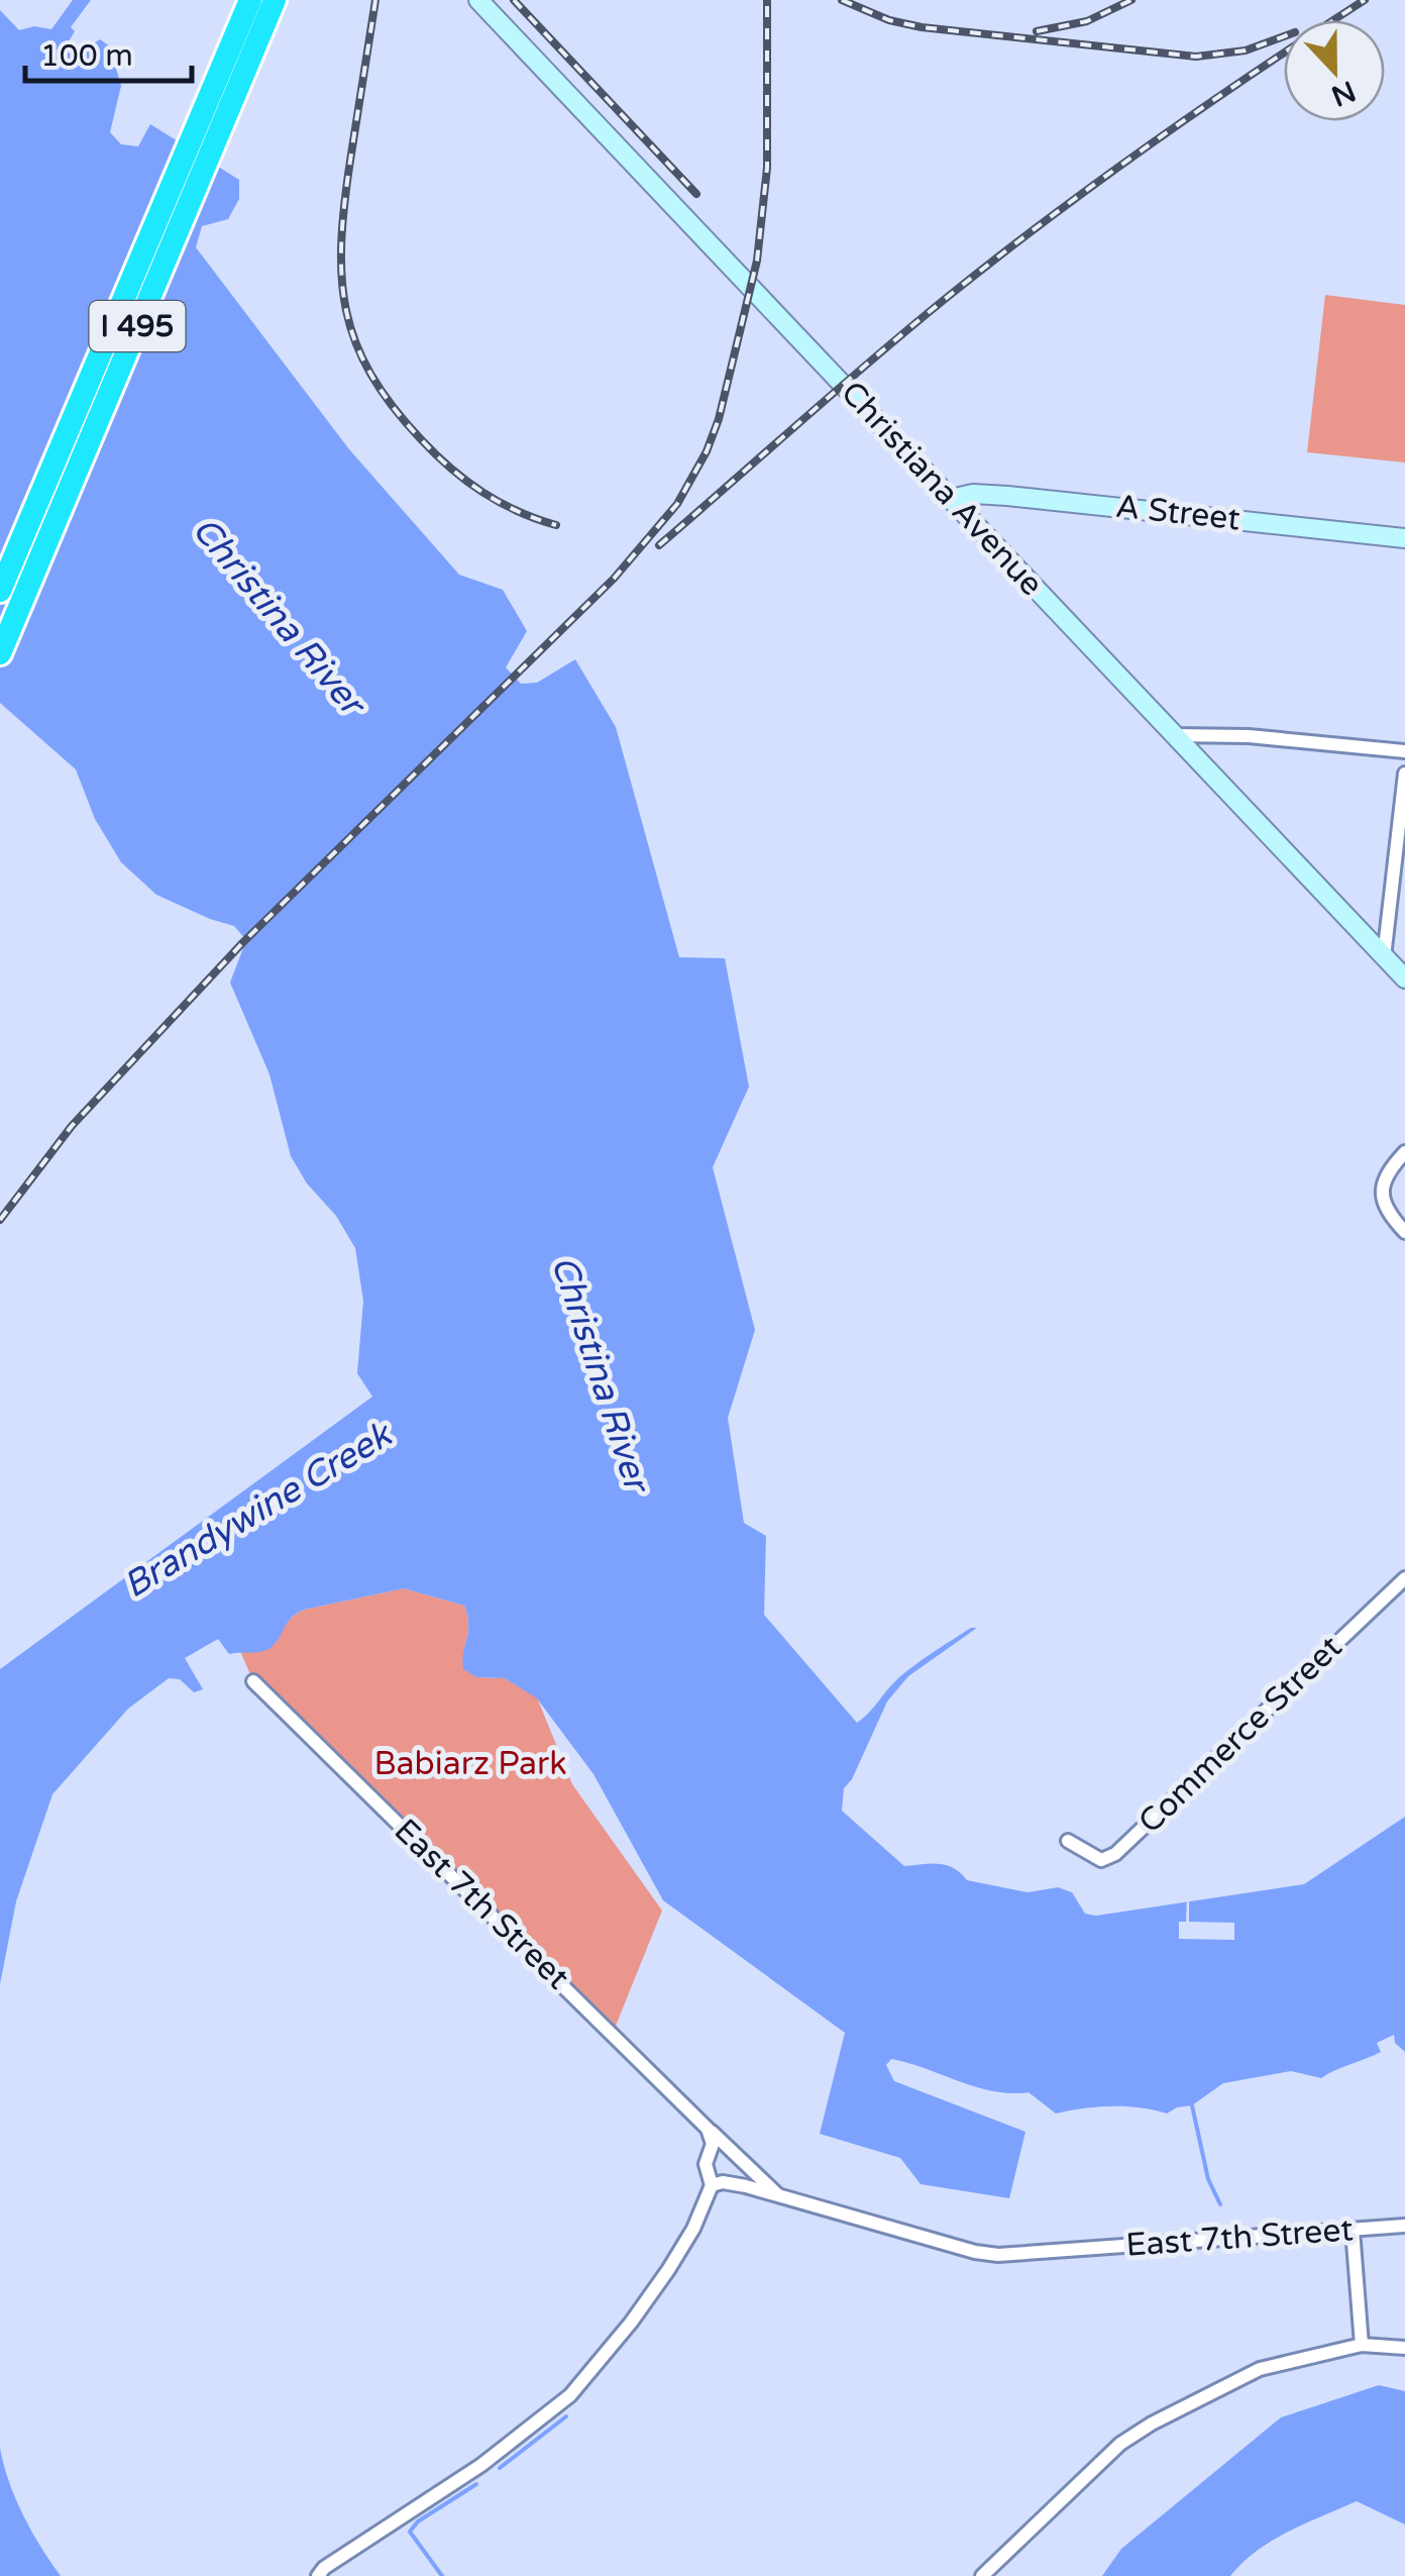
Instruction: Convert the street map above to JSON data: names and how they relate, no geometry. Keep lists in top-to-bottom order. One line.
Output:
{"streets":{"highway":["I 495"],"main road":["Christiana Avenue","A Street"],"street":["Commerce Street","East 7th Street"]},"crossings":[["Christiana Avenue","A Street"]],"water":["Christina River","Brandywine Creek"],"parks":["Babiarz Park"],"scale_bar":"100 m","north":"bottom"}
